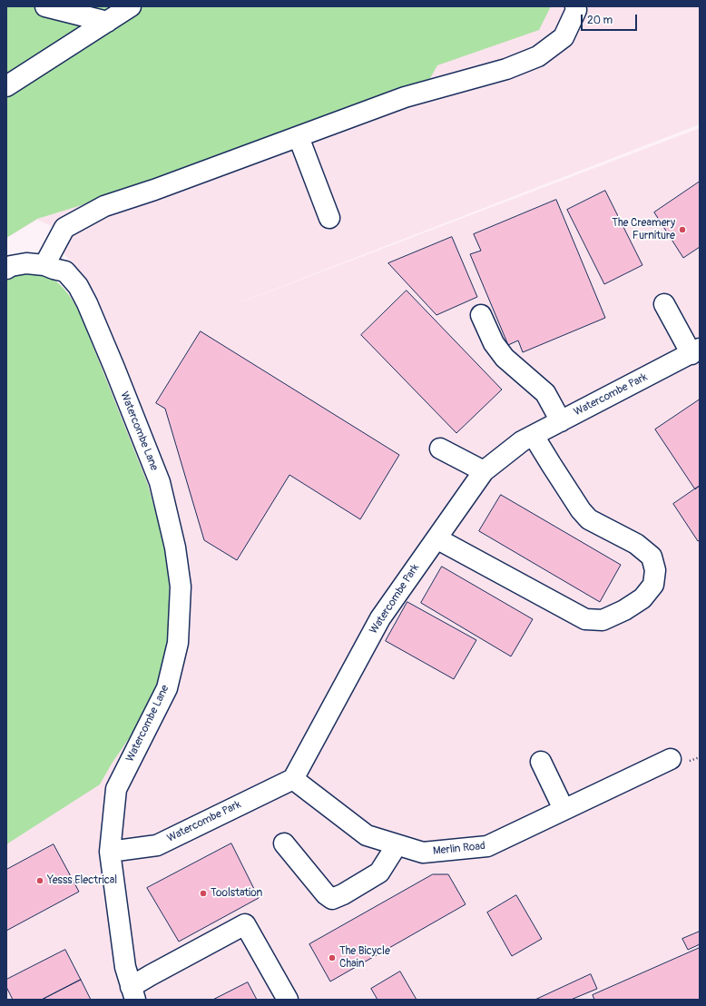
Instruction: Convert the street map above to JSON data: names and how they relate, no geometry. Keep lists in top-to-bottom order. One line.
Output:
{"streets":{"street":["Watercombe Park","Watercombe Lane","Merlin Road"]},"crossings":[["Watercombe Park","Watercombe Lane"],["Watercombe Park","Merlin Road"]],"places":["The Creamery Furniture","Yesss Electrical","Toolstation","The Bicycle Chain"],"scale_bar":"20 m"}
